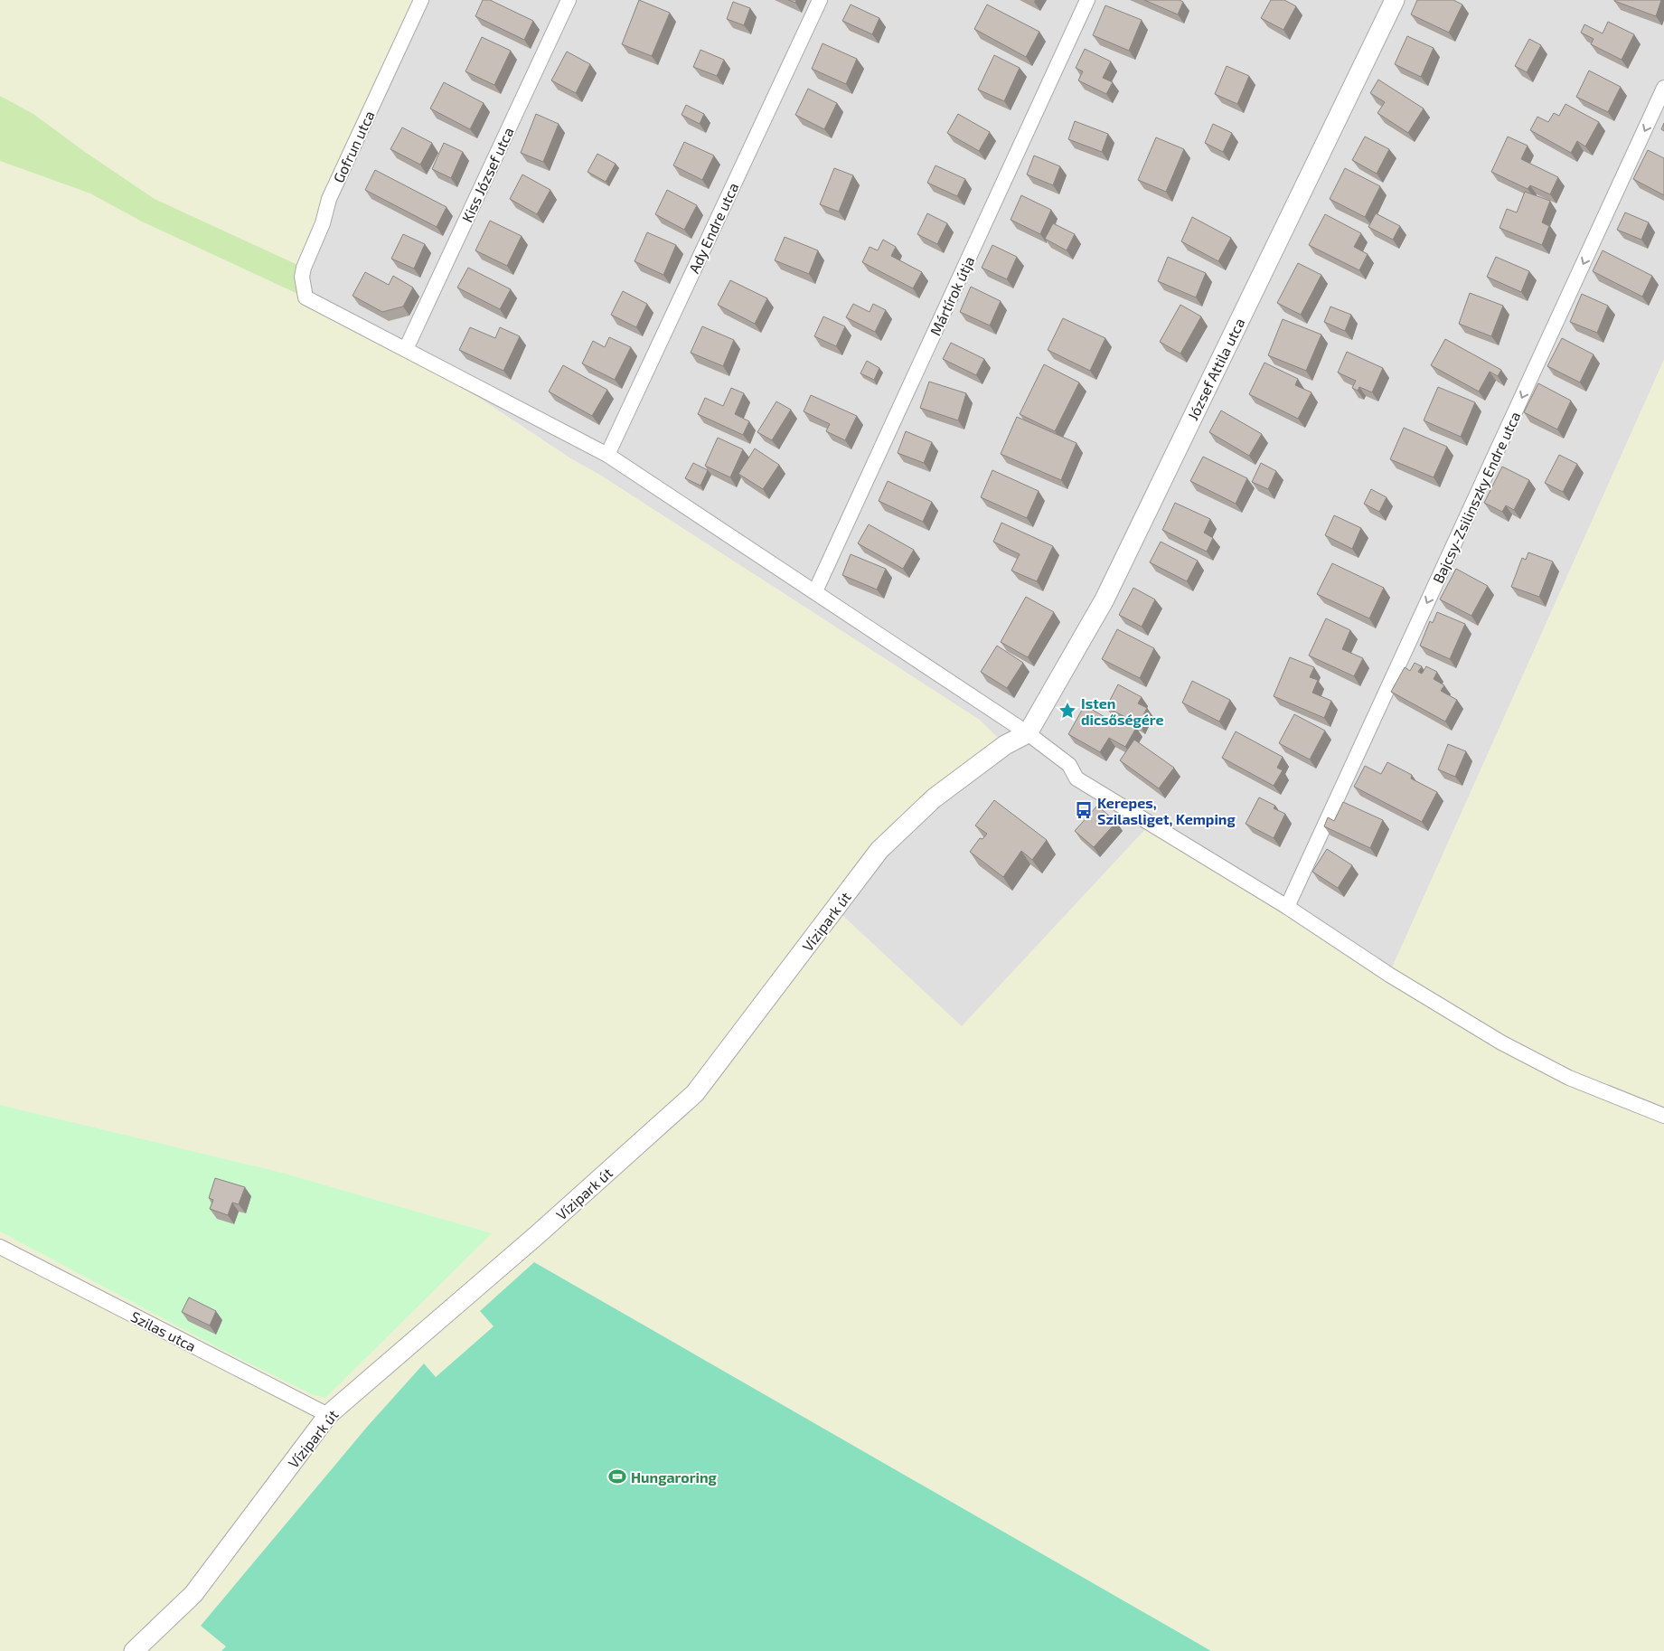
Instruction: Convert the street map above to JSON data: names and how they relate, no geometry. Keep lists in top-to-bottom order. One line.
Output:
{"streets":{"street":["Gofrun utca","Kiss József utca","Ady Endre utca","Mártírok útja","József Attila utca","Bajcsy-Zsilinszky Endre utca","Vízipark út","Szilas utca"]},"crossings":[["Gofrun utca","Kiss József utca"],["József Attila utca","Vízipark út"],["Vízipark út","Szilas utca"]],"one_way":["Bajcsy-Zsilinszky Endre utca"],"places":{"place":["Isten dicsőségére"],"bus stop":["Kerepes, Szilasliget, Kemping"],"sports":["Hungaroring"]}}
